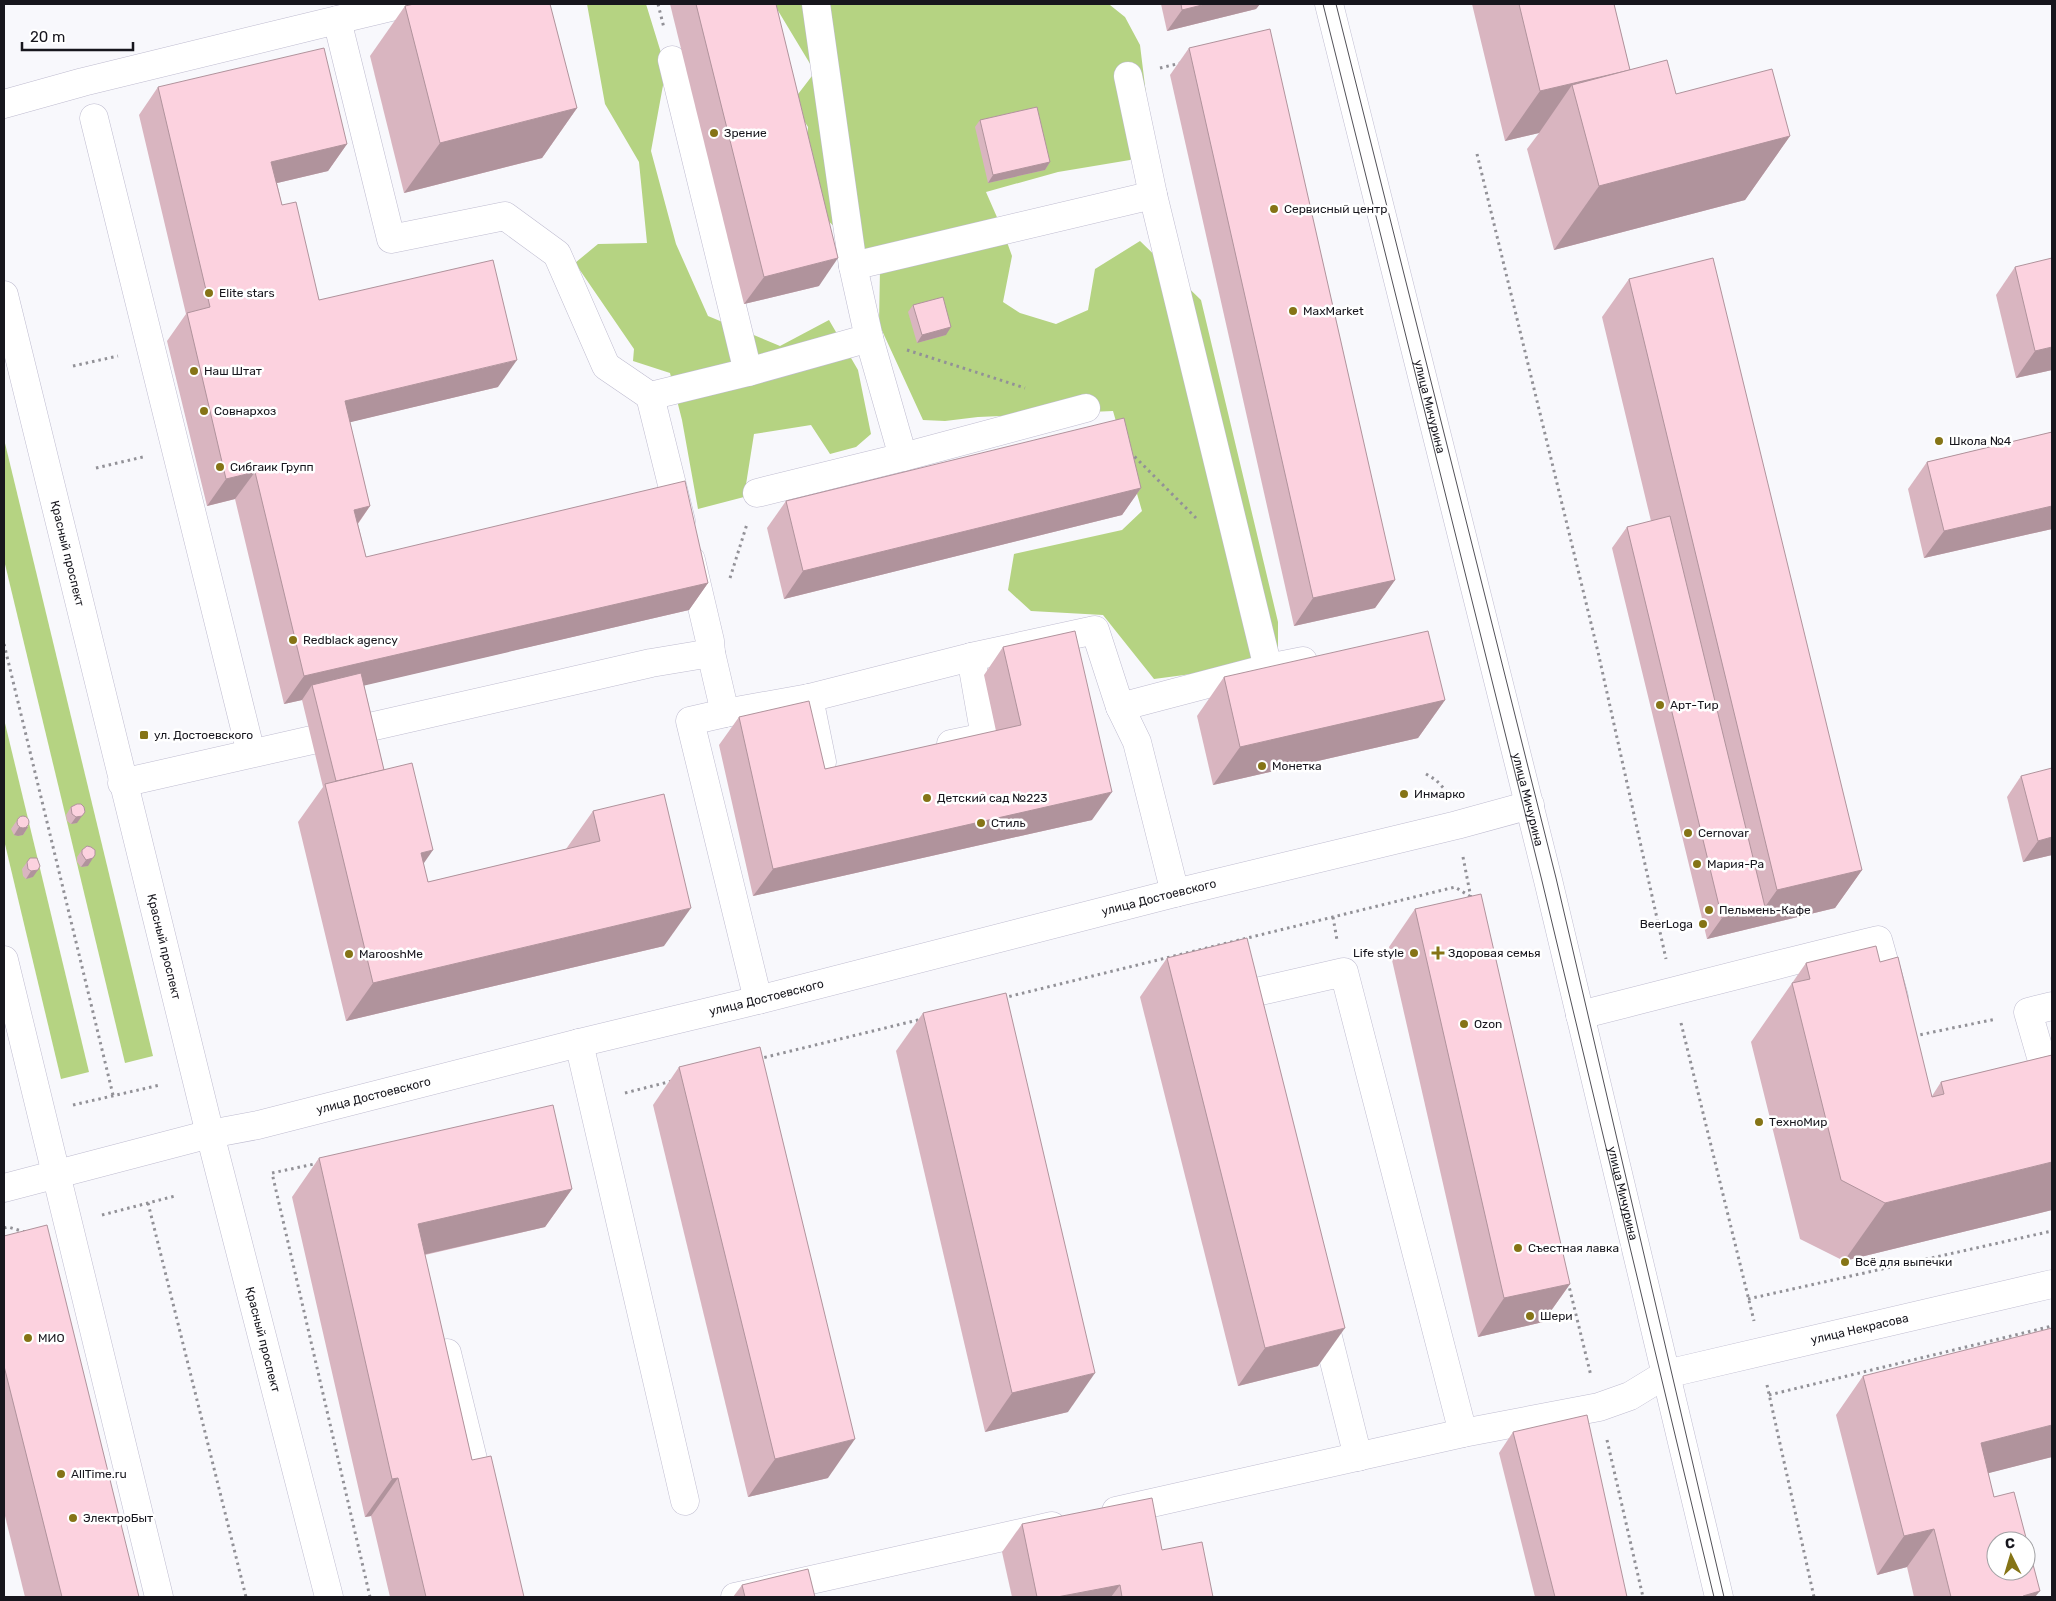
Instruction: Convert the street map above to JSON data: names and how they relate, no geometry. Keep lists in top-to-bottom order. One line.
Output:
{"streets":{"street":["улица Мичурина","Красный проспект","улица Достоевского","улица Некрасова"]},"crossings":[["улица Мичурина","улица Достоевского"],["улица Мичурина","улица Некрасова"],["Красный проспект","улица Достоевского"]],"places":{"other":["Зрение","Сервисный центр","Elite stars","MaxMarket","Наш Штат","Совнархоз","Школа №4","Сибгаик Групп","Redblack agency","Арт-Тир","Монетка","Инмарко","Детский сад №223","Стиль","Cernovar","Мария-Ра","Пельмень-Кафе","BeerLoga","Life style","MarooshMe","Ozon","ТехноМир","Съестная лавка","Всё для выпечки","Шери","МИО","AllTime.ru","ЭлектроБыт"],"transit":["ул. Достоевского"],"health":["Здоровая семья"]},"scale_bar":"20 m","north":"top"}
